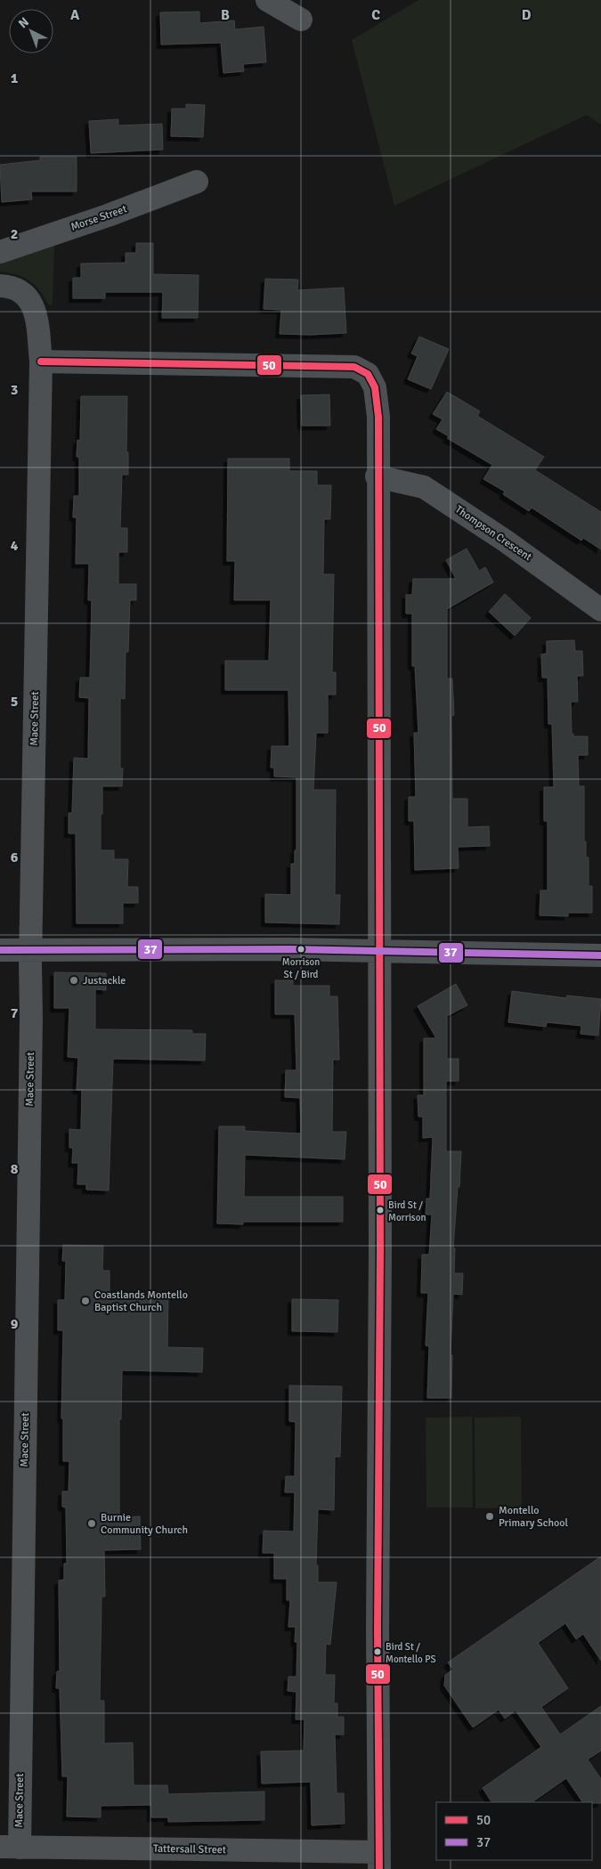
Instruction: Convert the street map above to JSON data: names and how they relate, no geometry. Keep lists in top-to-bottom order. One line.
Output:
{"streets":{"street":["Morse Street","Thompson Crescent","Mace Street","Tattersall Street"]},"crossings":[["Mace Street","Tattersall Street"]],"places":["Morrison St / Bird","Justackle","Bird St / Morrison","Coastlands Montello Baptist Church","Montello Primary School","Burnie Community Church","Bird St / Montello PS"],"lines":["transit line 50","transit line 37"],"legend":["50","37"],"north":"top left","grid":{"columns":["A","B","C","D"],"rows":["1","2","3","4","5","6","7","8","9"]}}
